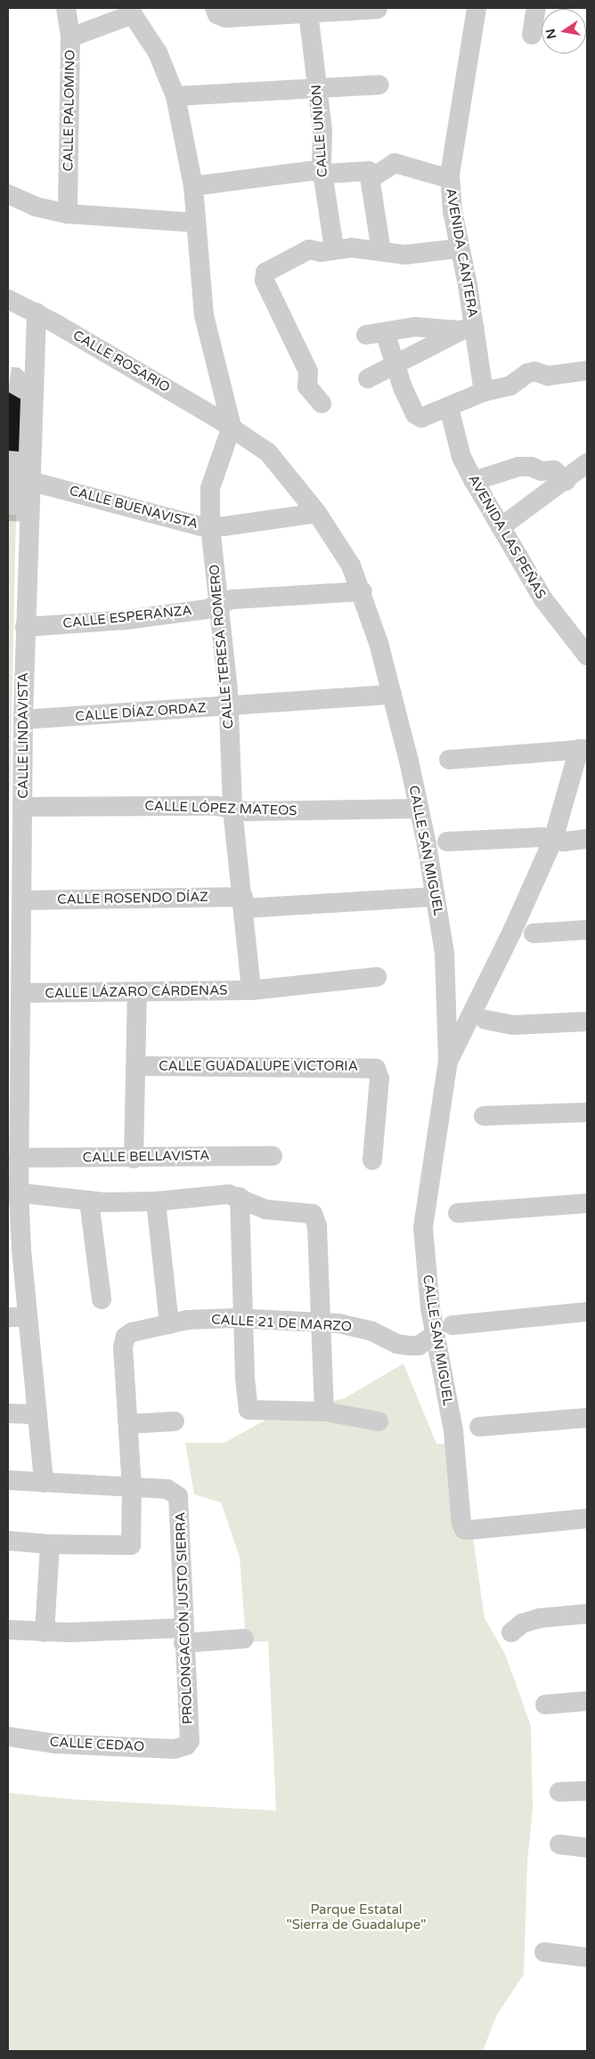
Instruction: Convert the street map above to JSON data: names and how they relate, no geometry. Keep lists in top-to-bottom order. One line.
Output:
{"streets":{"street":["CALLE PALOMINO","CALLE UNIÓN","AVENIDA CANTERA","CALLE ROSARIO","CALLE BUENAVISTA","AVENIDA LAS PEÑAS","CALLE ESPERANZA","CALLE TERESA ROMERO","CALLE DÍAZ ORDAZ","CALLE LINDAVISTA","CALLE LÓPEZ MATEOS","CALLE SAN MIGUEL","CALLE ROSENDO DÍAZ","CALLE LÁZARO CÁRDENAS","CALLE GUADALUPE VICTORIA","CALLE BELLAVISTA","CALLE 21 DE MARZO","PROLONGACIÓN JUSTO SIERRA","CALLE CEDAO"]},"crossings":[["CALLE ROSARIO","CALLE TERESA ROMERO"],["CALLE ROSARIO","CALLE LINDAVISTA"],["CALLE ROSARIO","CALLE SAN MIGUEL"],["CALLE BUENAVISTA","CALLE TERESA ROMERO"],["CALLE BUENAVISTA","CALLE LINDAVISTA"],["CALLE BUENAVISTA","CALLE SAN MIGUEL"],["CALLE ESPERANZA","CALLE TERESA ROMERO"],["CALLE ESPERANZA","CALLE LINDAVISTA"],["CALLE ESPERANZA","CALLE SAN MIGUEL"],["CALLE TERESA ROMERO","CALLE DÍAZ ORDAZ"],["CALLE TERESA ROMERO","CALLE LÓPEZ MATEOS"],["CALLE TERESA ROMERO","CALLE SAN MIGUEL"],["CALLE TERESA ROMERO","CALLE ROSENDO DÍAZ"],["CALLE DÍAZ ORDAZ","CALLE LINDAVISTA"],["CALLE DÍAZ ORDAZ","CALLE SAN MIGUEL"],["CALLE LINDAVISTA","CALLE LÓPEZ MATEOS"],["CALLE LINDAVISTA","CALLE ROSENDO DÍAZ"],["CALLE LINDAVISTA","CALLE LÁZARO CÁRDENAS"],["CALLE LINDAVISTA","CALLE BELLAVISTA"],["CALLE LÓPEZ MATEOS","CALLE SAN MIGUEL"],["CALLE SAN MIGUEL","CALLE ROSENDO DÍAZ"],["CALLE SAN MIGUEL","CALLE 21 DE MARZO"],["PROLONGACIÓN JUSTO SIERRA","CALLE CEDAO"]],"parks":["Parque Estatal \"Sierra de Guadalupe\""],"north":"left"}
